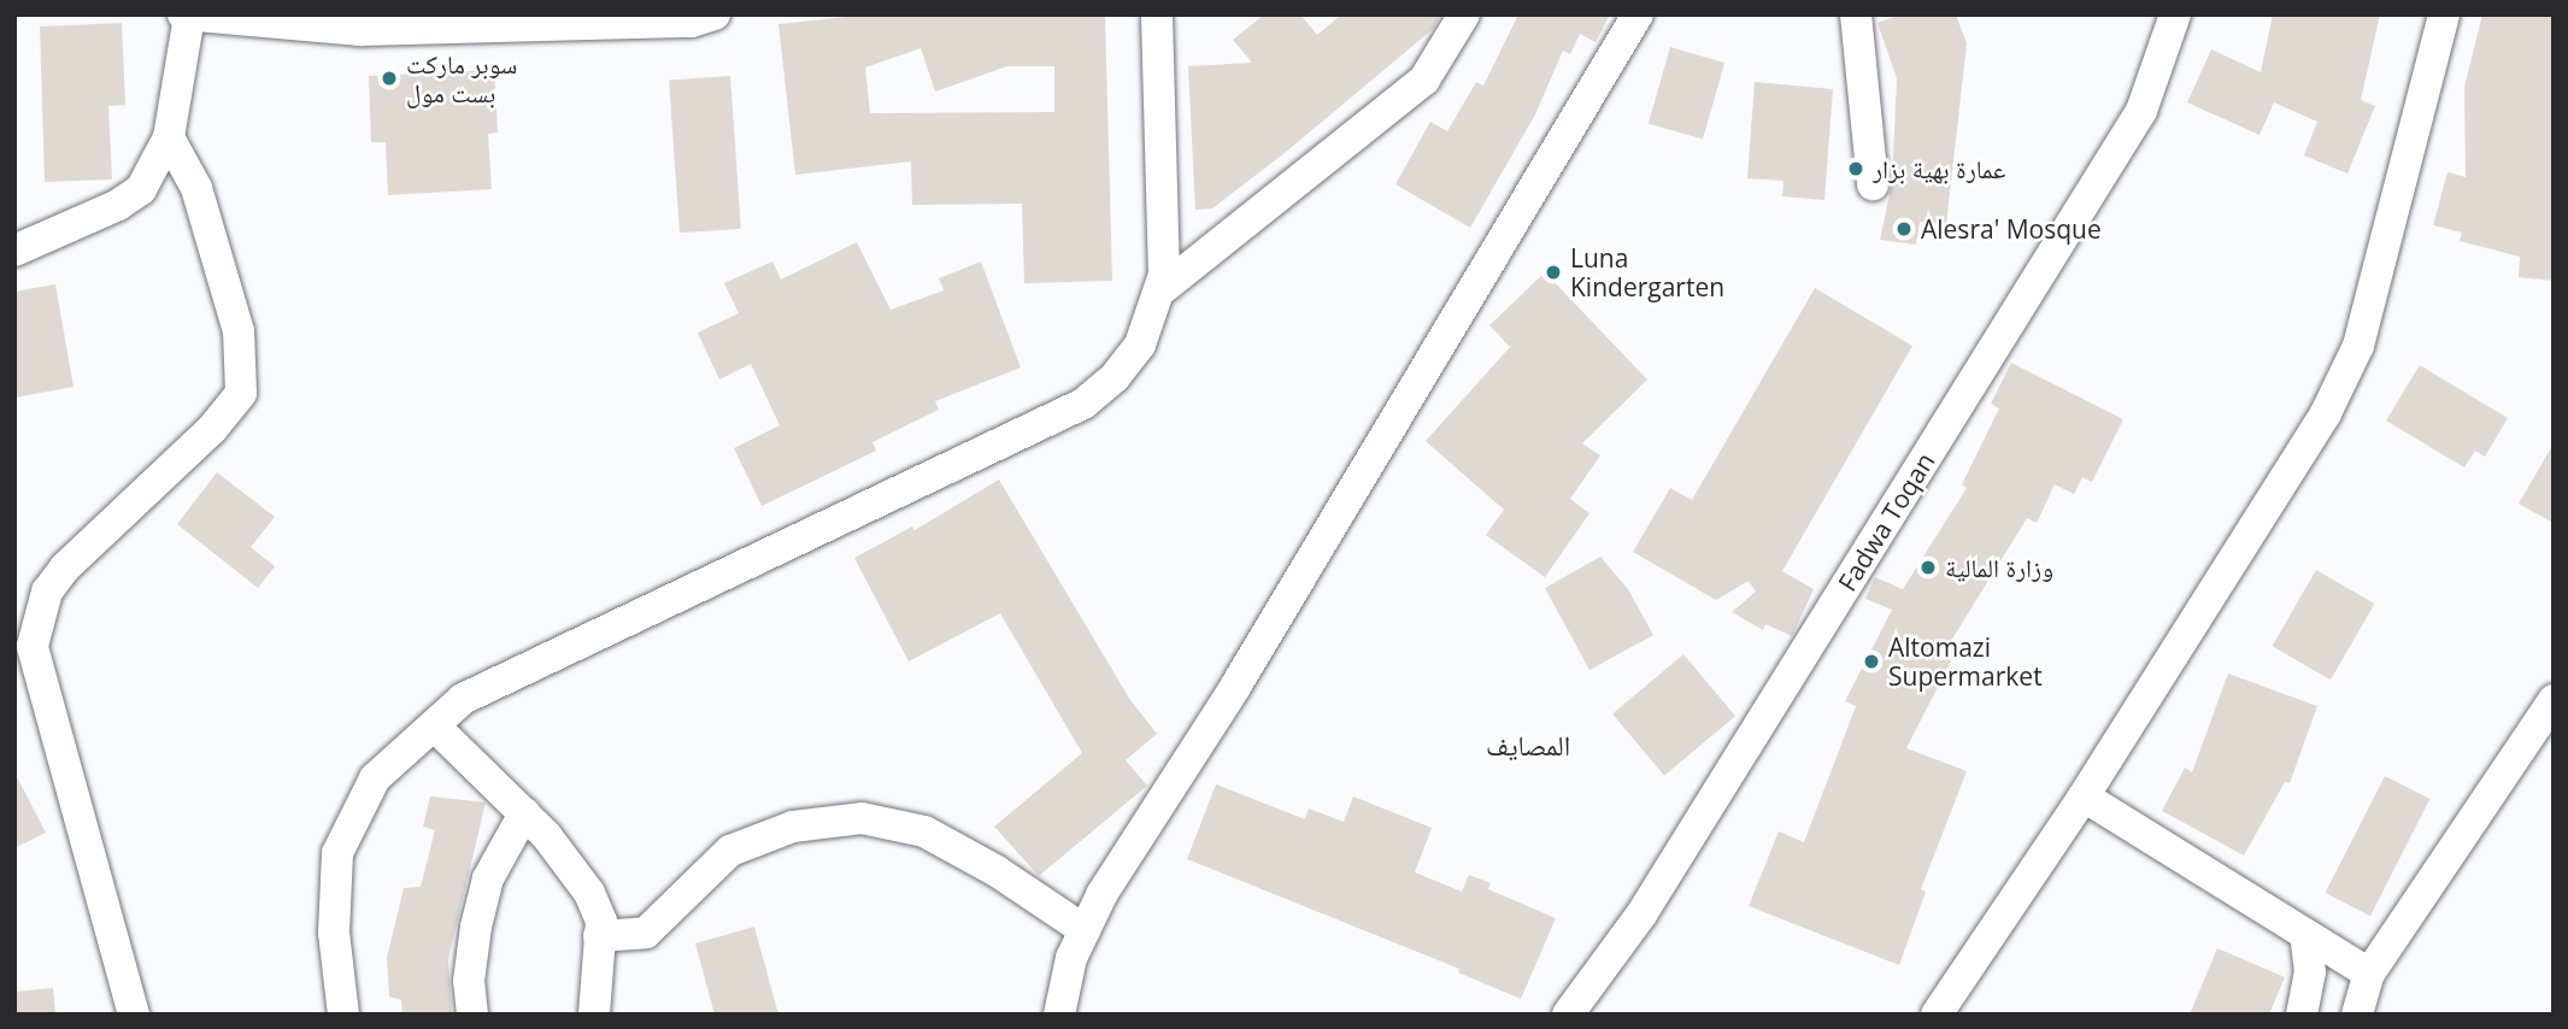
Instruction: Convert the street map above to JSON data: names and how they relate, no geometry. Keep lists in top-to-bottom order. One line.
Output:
{"streets":{"street":["Fadwa Toqan"]},"districts":["المصايف"],"places":["سوبر ماركت بست مول","عمارة بهية بزار","Alesra' Mosque","Luna Kindergarten","وزارة المالية","Altomazi Supermarket"]}
